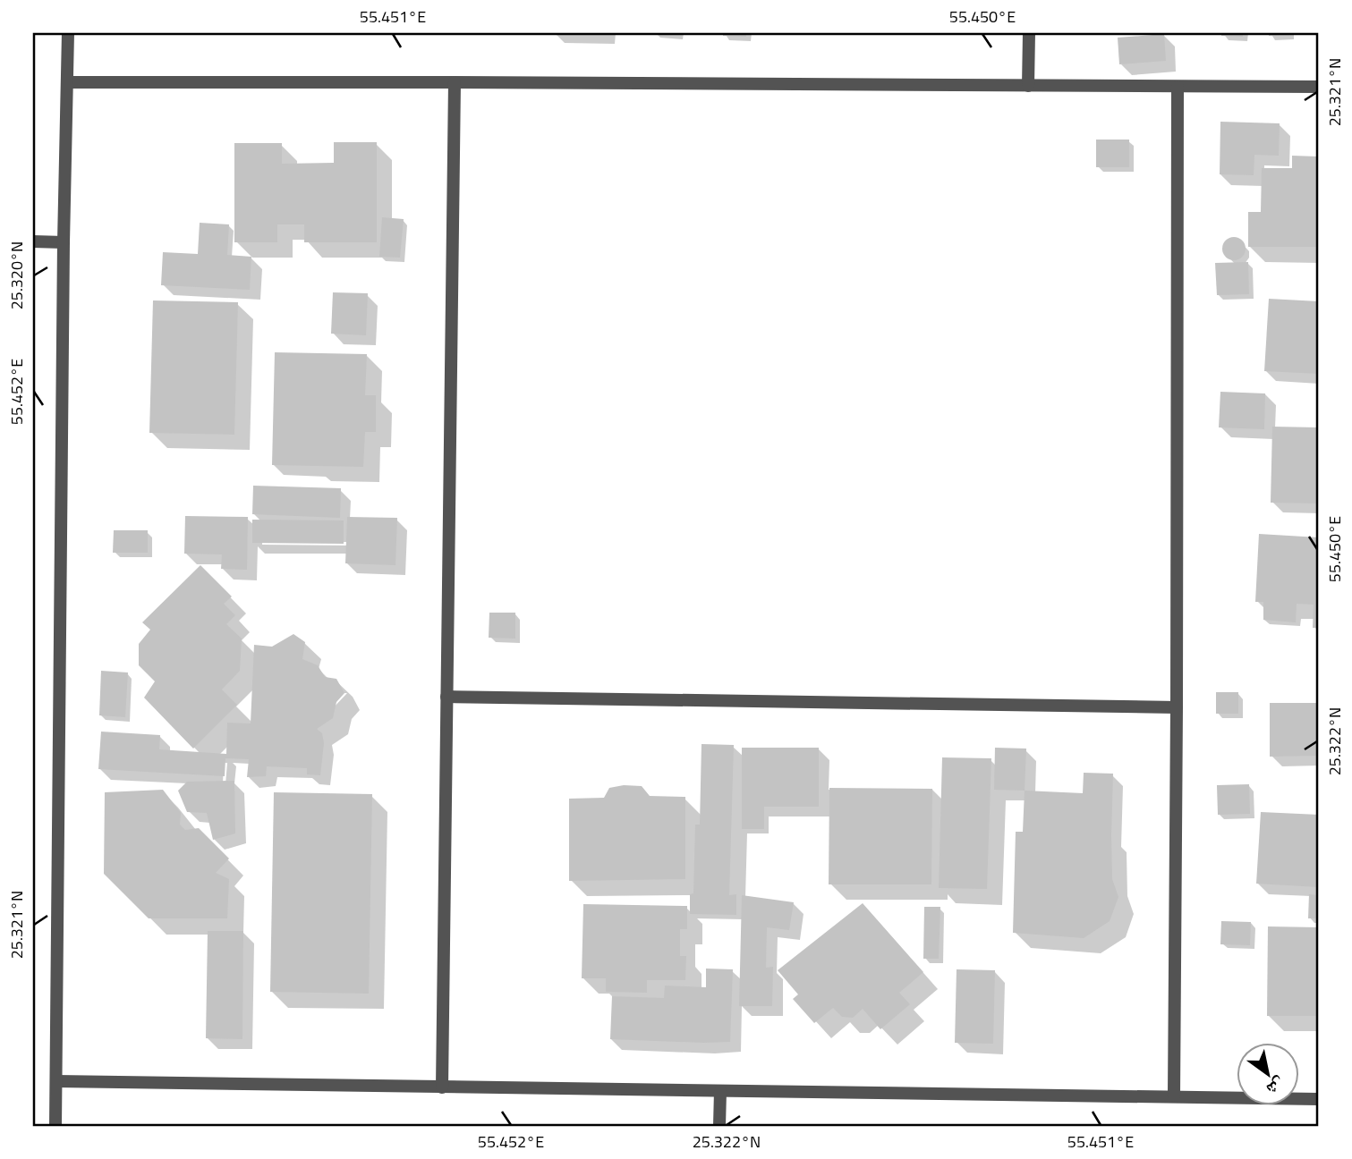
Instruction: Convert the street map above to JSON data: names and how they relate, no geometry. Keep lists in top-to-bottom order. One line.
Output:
{"north":"bottom right","coordinates":["55.451°E","55.450°E","25.321°N","25.320°N","55.452°E","25.322°N"]}
